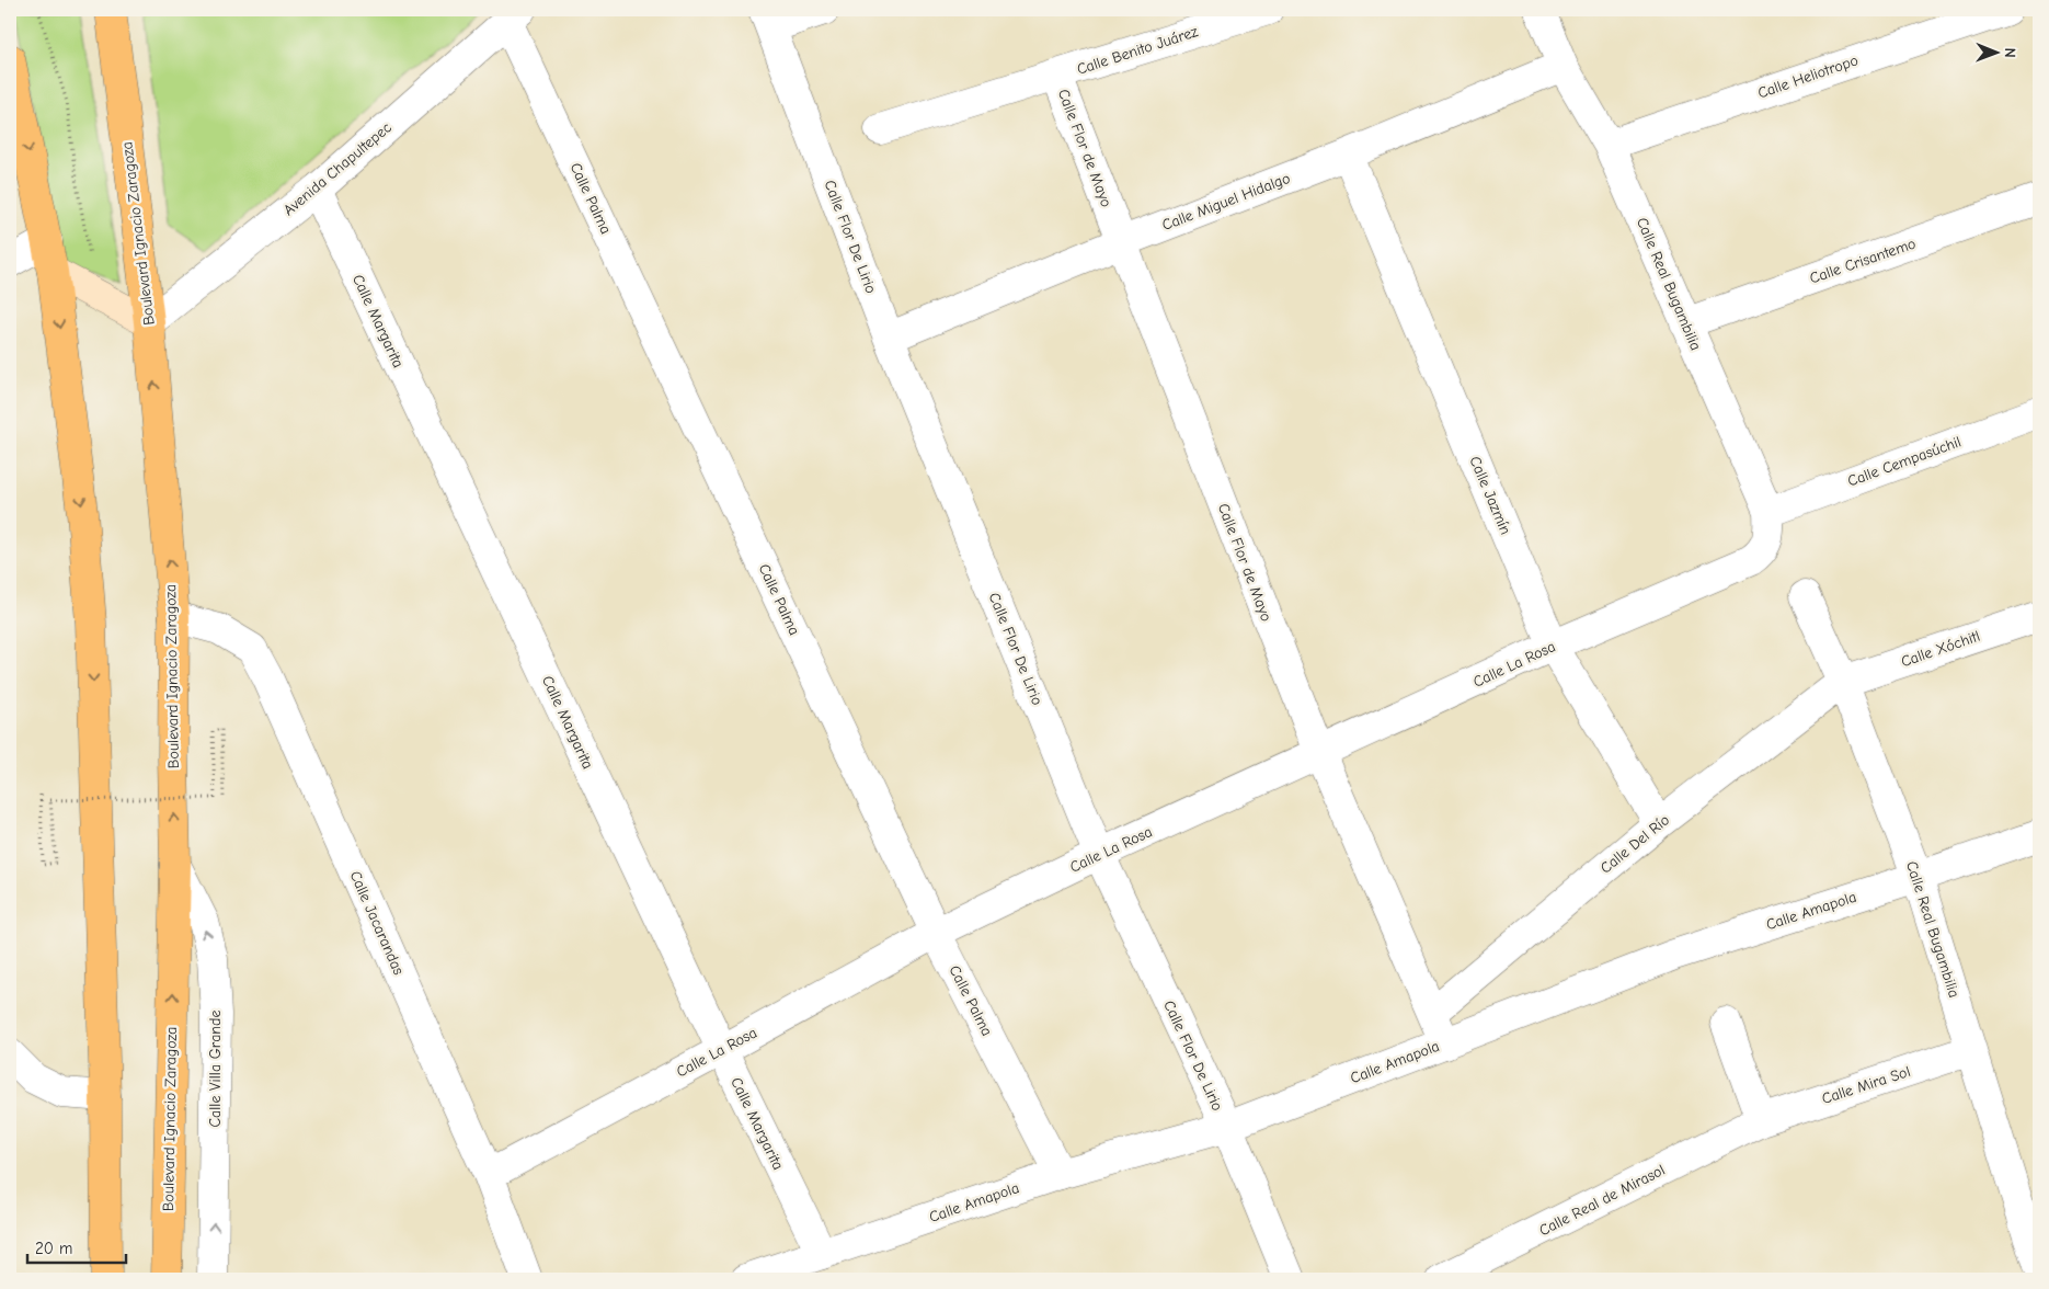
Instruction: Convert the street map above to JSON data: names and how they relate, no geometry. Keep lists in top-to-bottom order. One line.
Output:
{"streets":{"main road":["Boulevard Ignacio Zaragoza"],"street":["Calle Benito Juárez","Calle Heliotropo","Calle Flor de Mayo","Avenida Chapultepec","Calle Palma","Calle Miguel Hidalgo","Calle Flor De Lirio","Calle Crisantemo","Calle Real Bugambilia","Calle Margarita","Calle Cempasúchil","Calle Jazmín","Calle Xóchitl","Calle La Rosa","Calle Del Río","Calle Amapola","Calle Jacarandas","Calle Villa Grande","Calle Mira Sol","Calle Real de Mirasol"]},"crossings":[["Calle Benito Juárez","Calle Flor de Mayo"],["Calle Heliotropo","Calle Real Bugambilia"],["Calle Flor de Mayo","Calle Miguel Hidalgo"],["Calle Flor de Mayo","Calle La Rosa"],["Calle Flor de Mayo","Calle Del Río"],["Calle Flor de Mayo","Calle Amapola"],["Avenida Chapultepec","Calle Palma"],["Avenida Chapultepec","Boulevard Ignacio Zaragoza"],["Avenida Chapultepec","Calle Margarita"],["Calle Palma","Calle La Rosa"],["Calle Palma","Calle Amapola"],["Calle Miguel Hidalgo","Calle Flor De Lirio"],["Calle Miguel Hidalgo","Calle Real Bugambilia"],["Calle Miguel Hidalgo","Calle Jazmín"],["Boulevard Ignacio Zaragoza","Calle Jacarandas"],["Boulevard Ignacio Zaragoza","Calle Villa Grande"],["Calle Flor De Lirio","Calle La Rosa"],["Calle Flor De Lirio","Calle Amapola"],["Calle Crisantemo","Calle Real Bugambilia"],["Calle Real Bugambilia","Calle Cempasúchil"],["Calle Real Bugambilia","Calle Xóchitl"],["Calle Real Bugambilia","Calle La Rosa"],["Calle Real Bugambilia","Calle Del Río"],["Calle Real Bugambilia","Calle Amapola"],["Calle Real Bugambilia","Calle Mira Sol"],["Calle Margarita","Calle La Rosa"],["Calle Margarita","Calle Amapola"],["Calle Jazmín","Calle La Rosa"],["Calle Jazmín","Calle Del Río"],["Calle Xóchitl","Calle Del Río"],["Calle La Rosa","Calle Jacarandas"],["Calle Mira Sol","Calle Real de Mirasol"]],"one_way":["Calle Villa Grande"],"scale_bar":"20 m","north":"right"}
